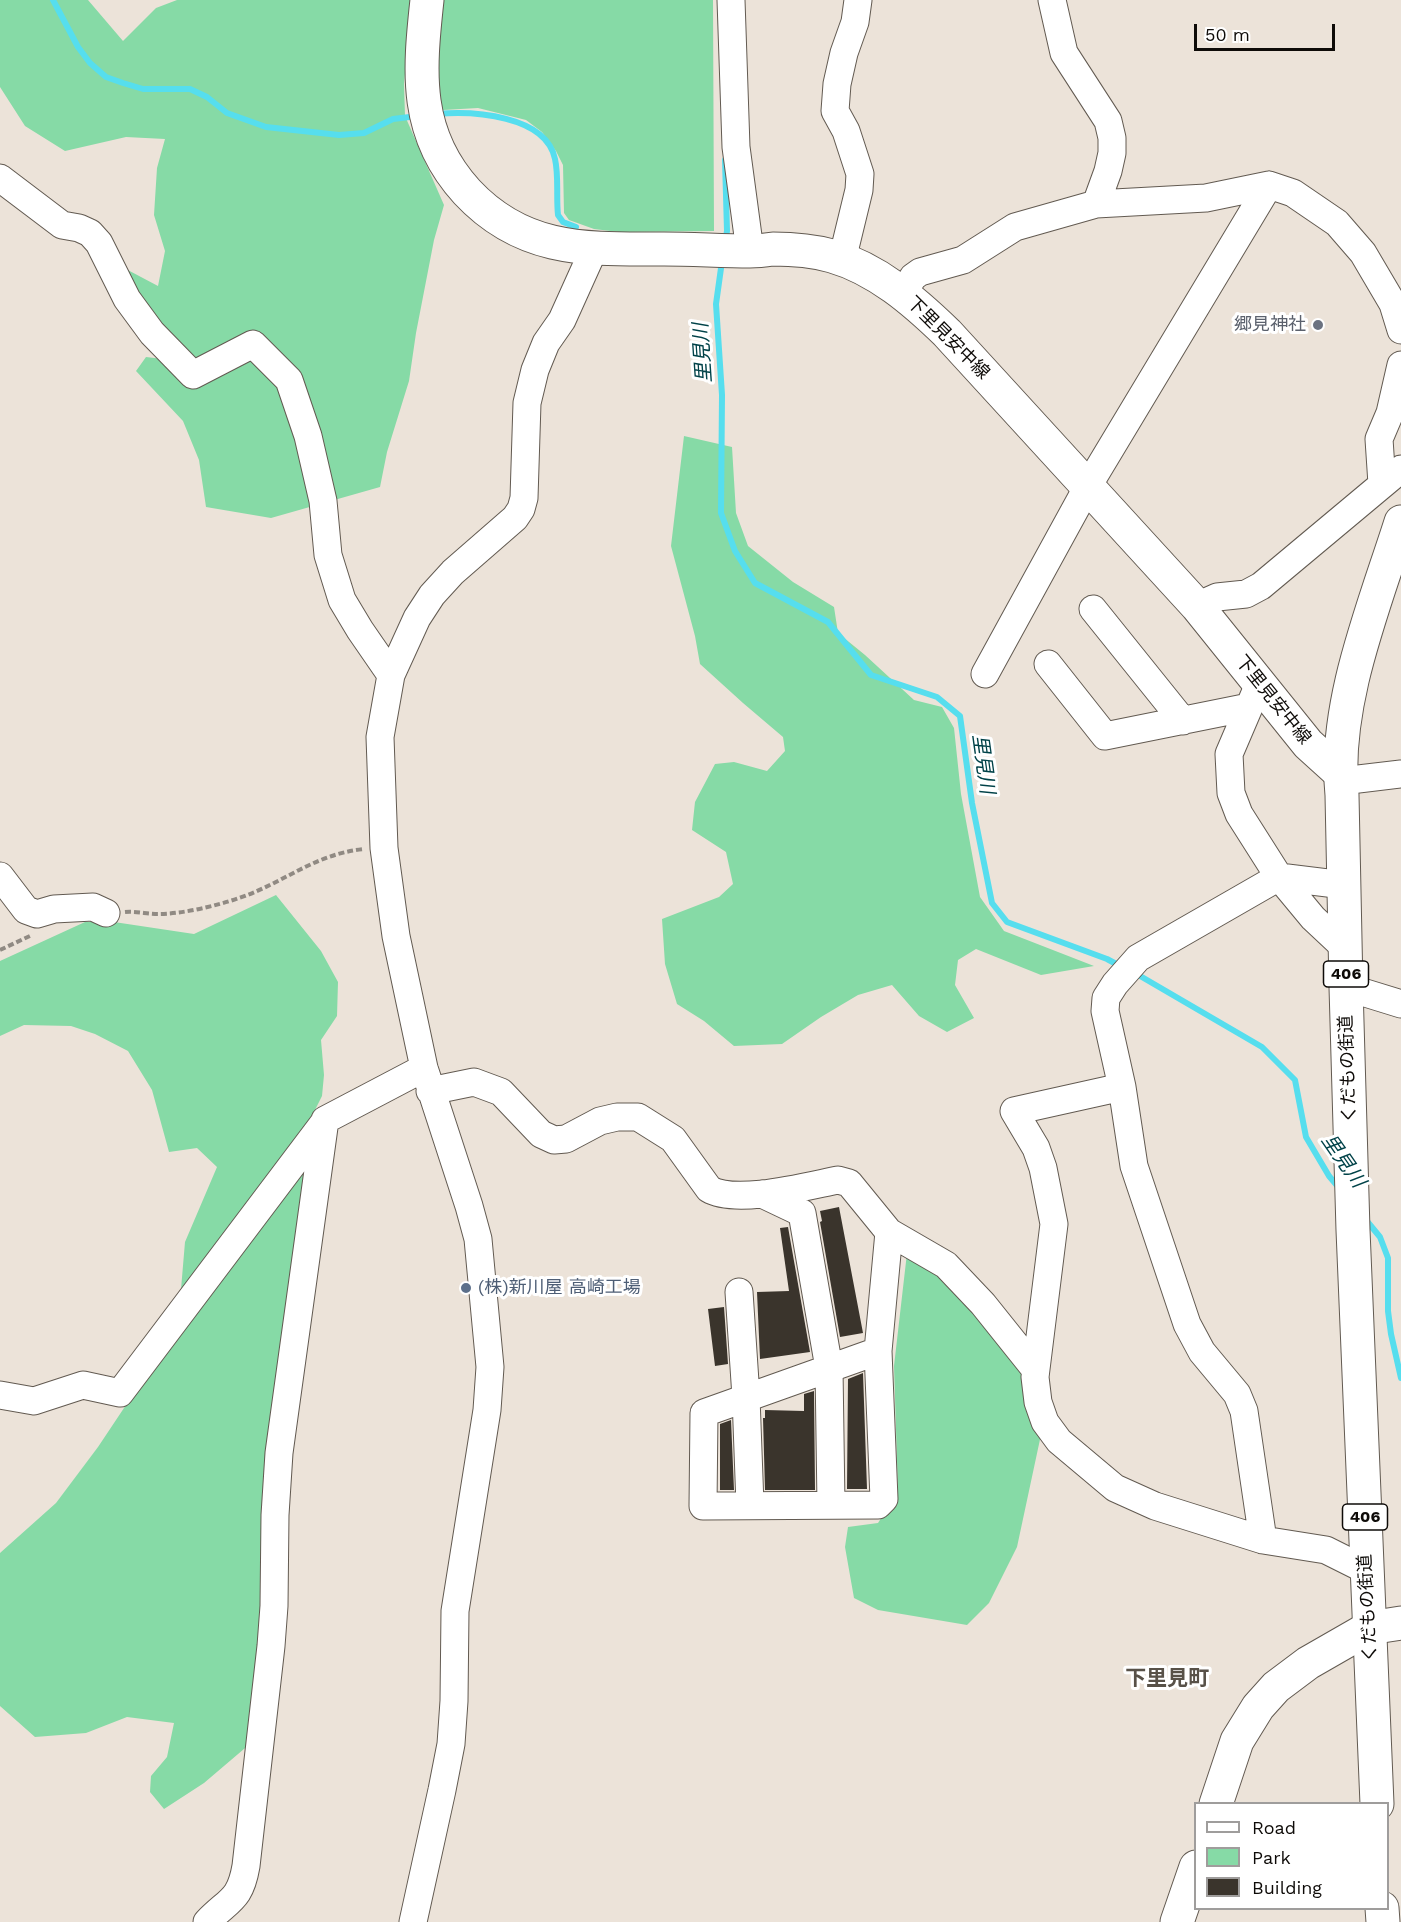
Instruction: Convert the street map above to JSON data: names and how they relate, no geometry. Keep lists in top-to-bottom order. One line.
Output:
{"streets":{"main road":["下里見安中線","406","くだもの街道"]},"crossings":[["下里見安中線","くだもの街道"]],"districts":["下里見町"],"water":["里見川"],"places":["郷見神社","(株)新川屋 高崎工場"],"legend":["Road","Park","Building"],"scale_bar":"50 m"}
